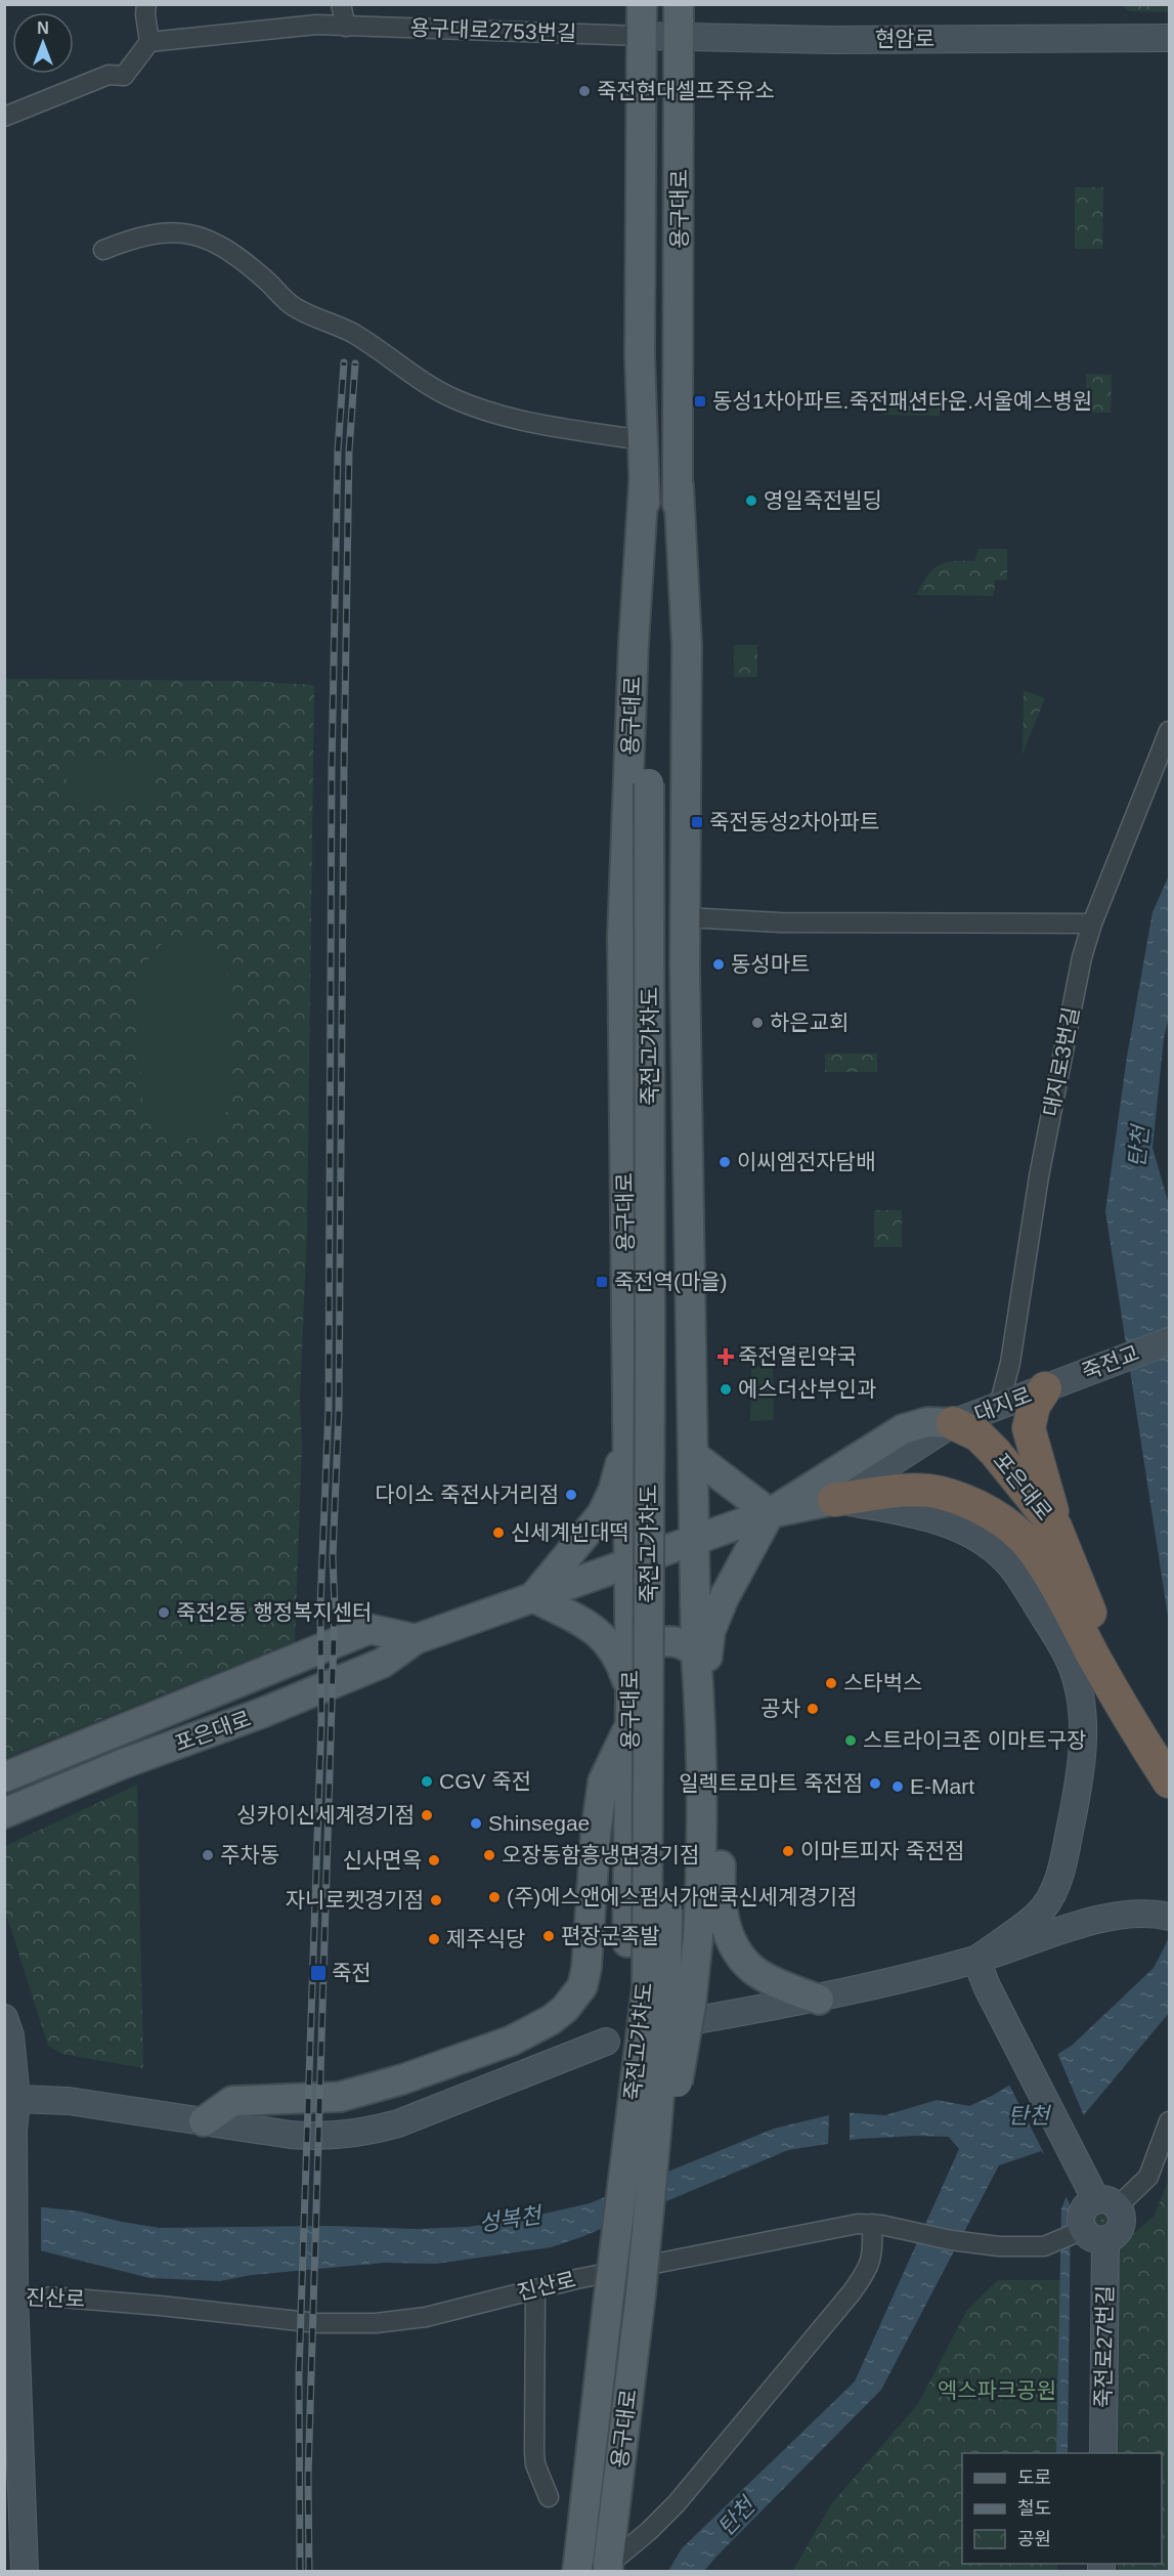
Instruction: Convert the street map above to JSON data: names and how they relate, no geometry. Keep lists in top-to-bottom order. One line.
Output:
{"streets":{"highway":["포은대로"],"main road":["용구대로","죽전고가차도"],"street":["용구대로2753번길","현암로","대지로3번길","죽전교","대지로","진산로","죽전로27번길"]},"crossings":[["용구대로2753번길","현암로"],["용구대로2753번길","용구대로"],["현암로","용구대로"],["용구대로","죽전고가차도"],["용구대로","포은대로"],["대지로3번길","대지로"],["죽전교","대지로"],["대지로","포은대로"],["진산로","죽전로27번길"]],"water":["탄천","성복천"],"parks":["엑스파크공원"],"places":{"other":["죽전현대셀프주유소","영일죽전빌딩","동성마트","하은교회","이씨엠전자담배","에스더산부인과","다이소 죽전사거리점","신세계빈대떡","죽전2동 행정복지센터","스타벅스","공차","스트라이크존 이마트구장","CGV 죽전","일렉트로마트 죽전점","E-Mart","싱카이신세계경기점","Shinsegae","이마트피자 죽전점","주차동","오장동함흥냉면경기점","신사면옥","(주)에스앤에스펌서가앤쿡신세계경기점","자니로켓경기점","편장군족발","제주식당"],"transit":["동성1차아파트.죽전패션타운.서울예스병원","죽전동성2차아파트","죽전역(마을)","죽전"],"health":["죽전열린약국"]},"legend":["도로","철도","공원"],"north":"top"}
